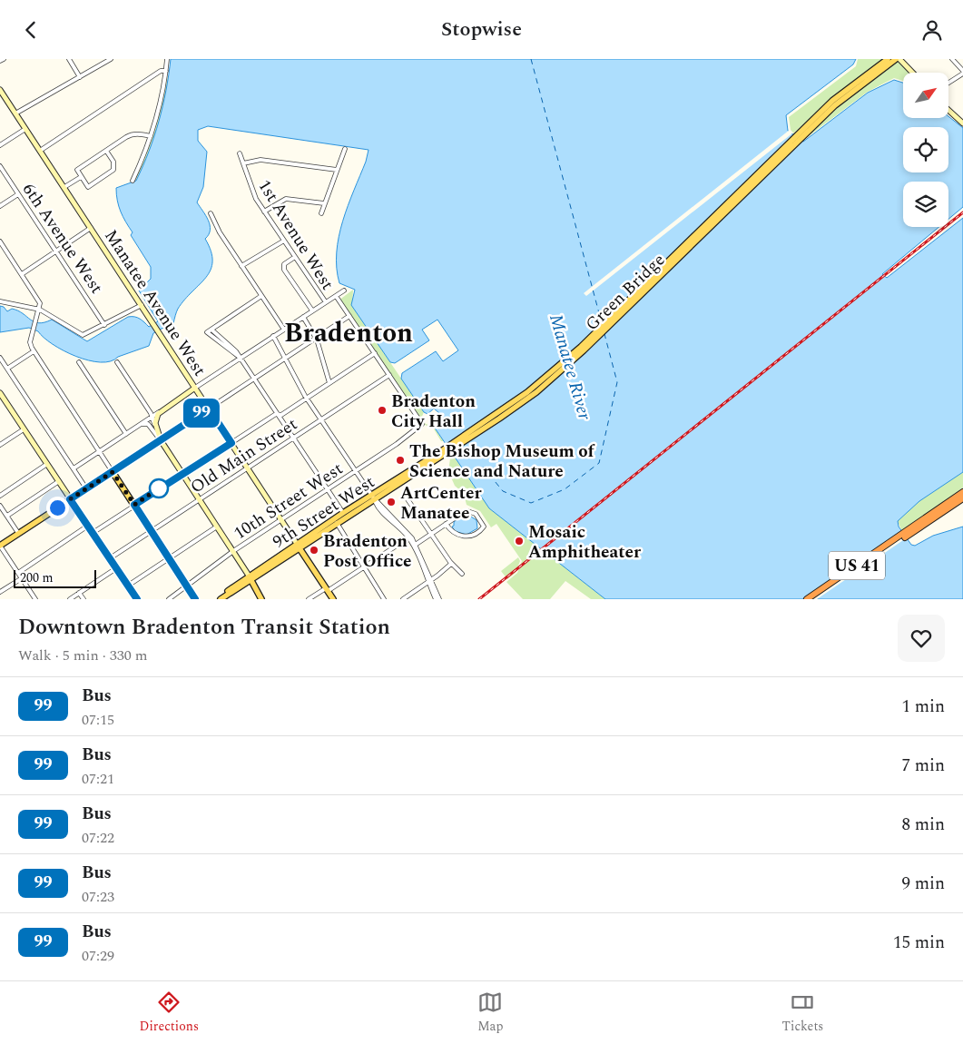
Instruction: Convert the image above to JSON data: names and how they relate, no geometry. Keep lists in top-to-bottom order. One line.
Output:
{"streets":{"highway":["US 41"],"main road":["Green Bridge","Manatee Avenue West","9th Street West"],"street":["1st Avenue West","6th Avenue West","Old Main Street","10th Street West"]},"crossings":[["1st Avenue West","Old Main Street"],["1st Avenue West","10th Street West"],["Green Bridge","9th Street West"],["Manatee Avenue West","Old Main Street"],["Manatee Avenue West","10th Street West"],["Manatee Avenue West","9th Street West"]],"districts":["Bradenton"],"water":["Manatee River"],"places":["Bradenton City Hall","The Bishop Museum of Science and Nature","ArtCenter Manatee","Mosaic Amphitheater","Bradenton Post Office"],"lines":["bus line 99"],"scale_bar":"200 m","north":"top right","page":{"header":"Stopwise","on_map":"99","scale":"200 m","heading":["Downtown Bradenton Transit Station","Walk · 5 min · 330 m"],"list":[{"mark":"99","name":"Bus","note":"07:15","value":"1 min"},{"mark":"99","name":"Bus","note":"07:21","value":"7 min"},{"mark":"99","name":"Bus","note":"07:22","value":"8 min"},{"mark":"99","name":"Bus","note":"07:23","value":"9 min"},{"mark":"99","name":"Bus","note":"07:29","value":"15 min"}],"tabs":["Directions","Map","Tickets"]}}
